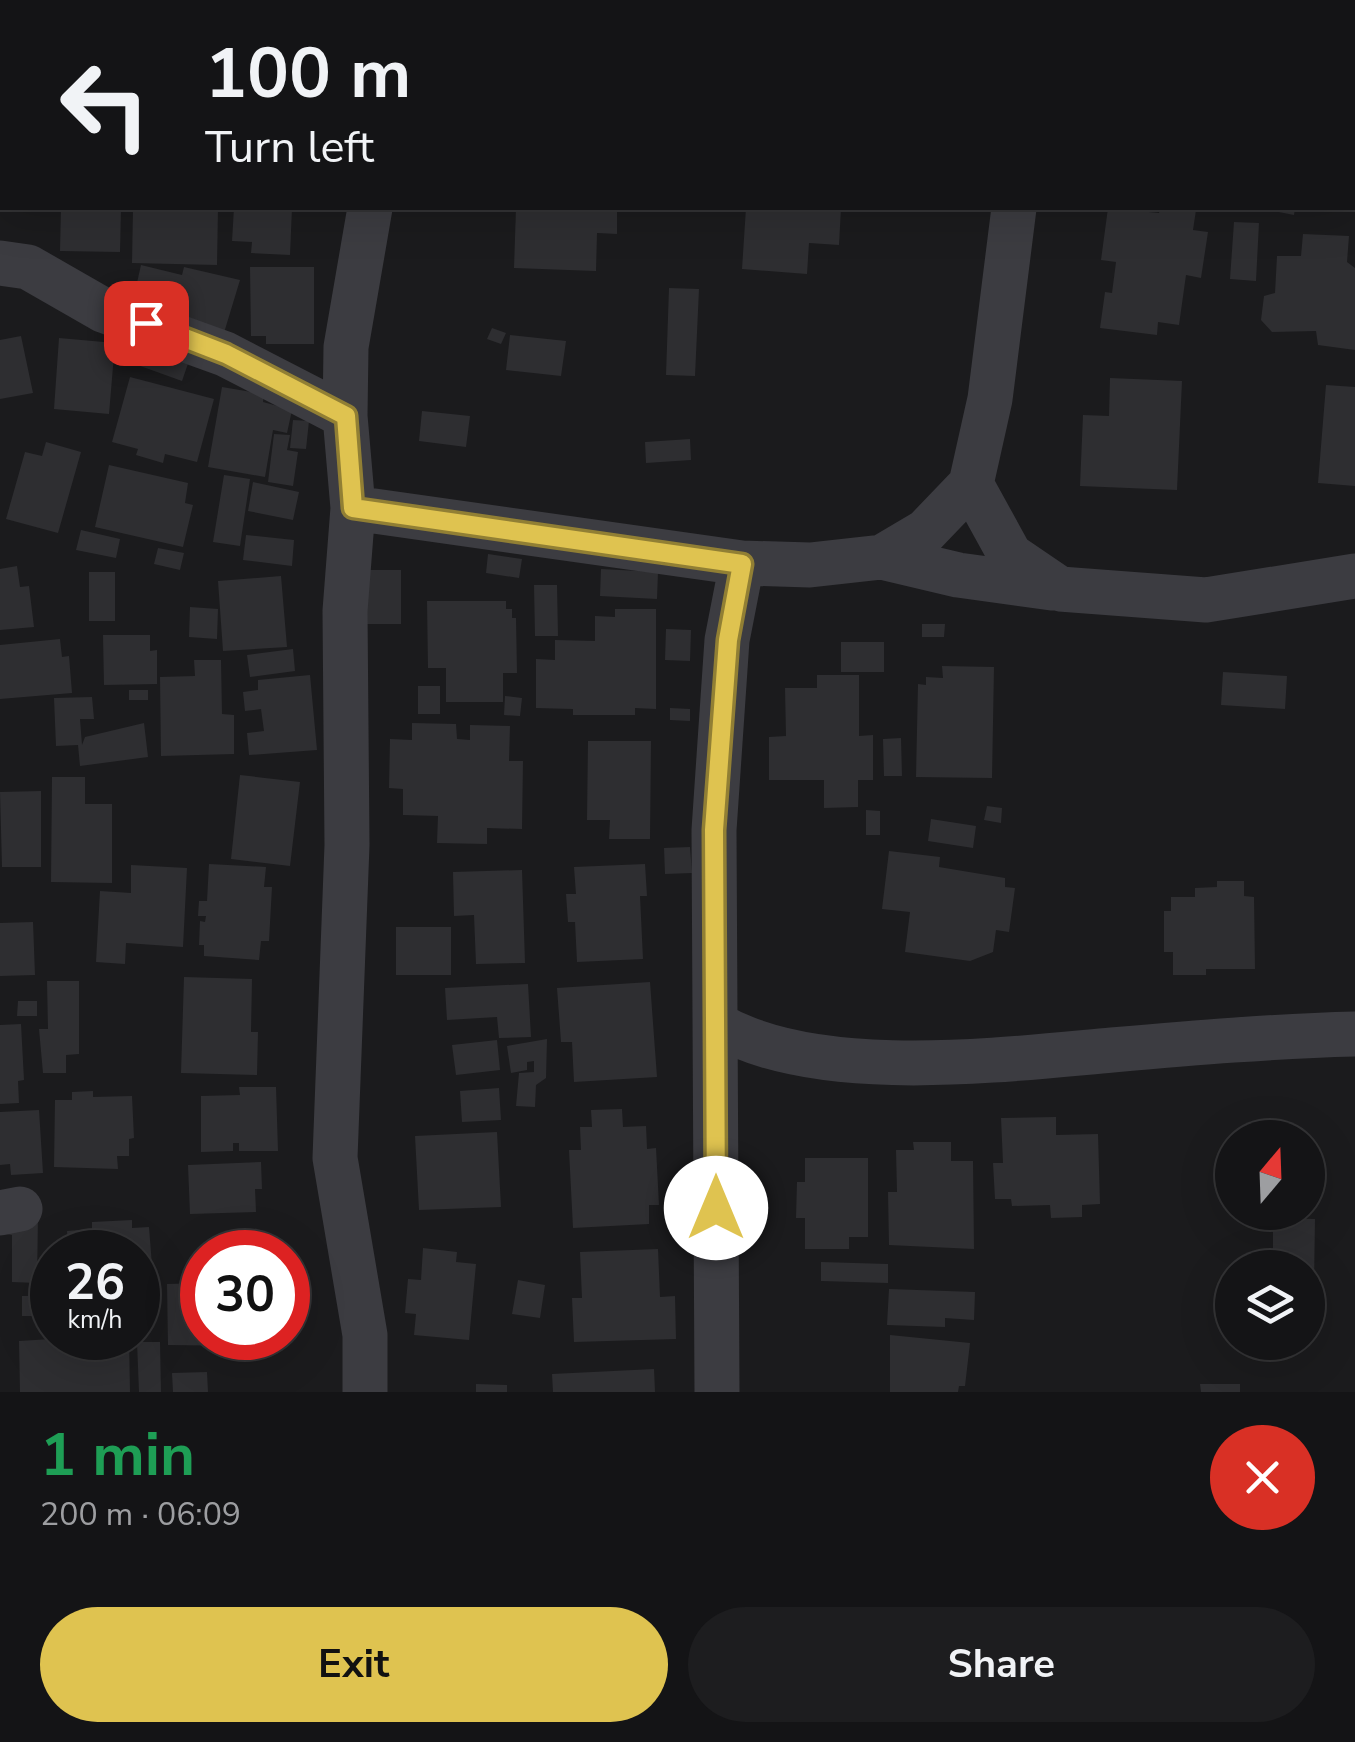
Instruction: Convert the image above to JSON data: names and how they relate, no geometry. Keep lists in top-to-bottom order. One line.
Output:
{"north":"top","page":{"turn":["100 m","Turn left"],"speed":"26 km/h","limit":"30","heading":["1 min","200 m · 06:09"],"buttons":["Exit","Share"]}}
